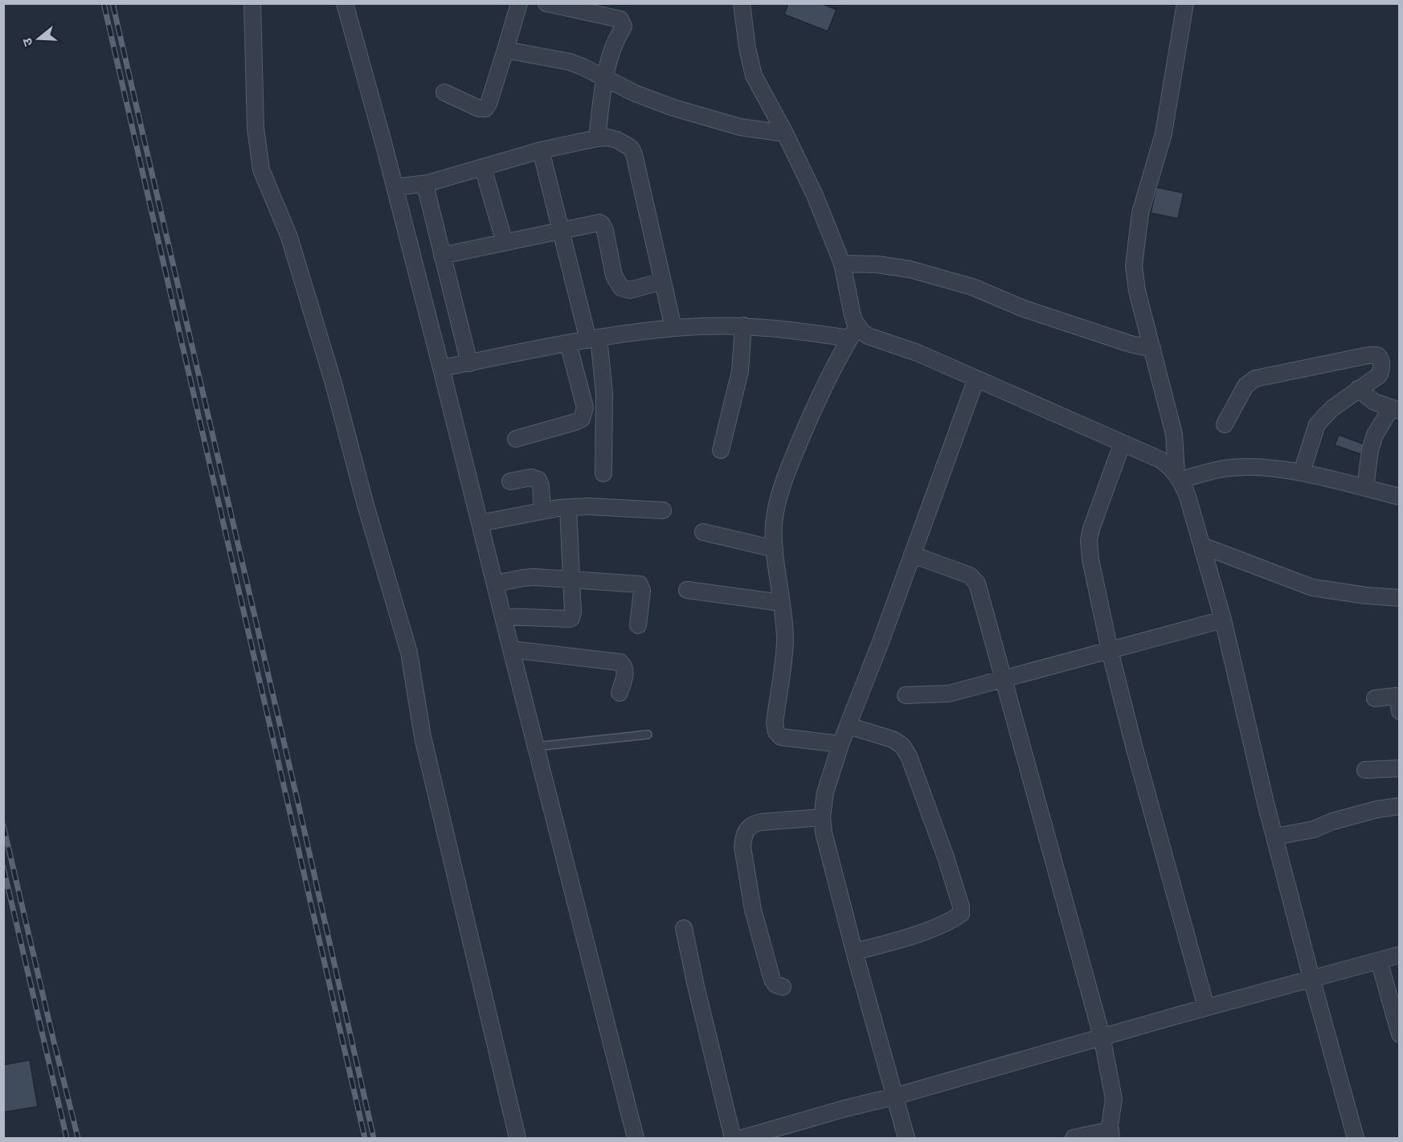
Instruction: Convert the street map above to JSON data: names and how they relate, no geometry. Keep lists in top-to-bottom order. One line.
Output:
{"north":"left"}
